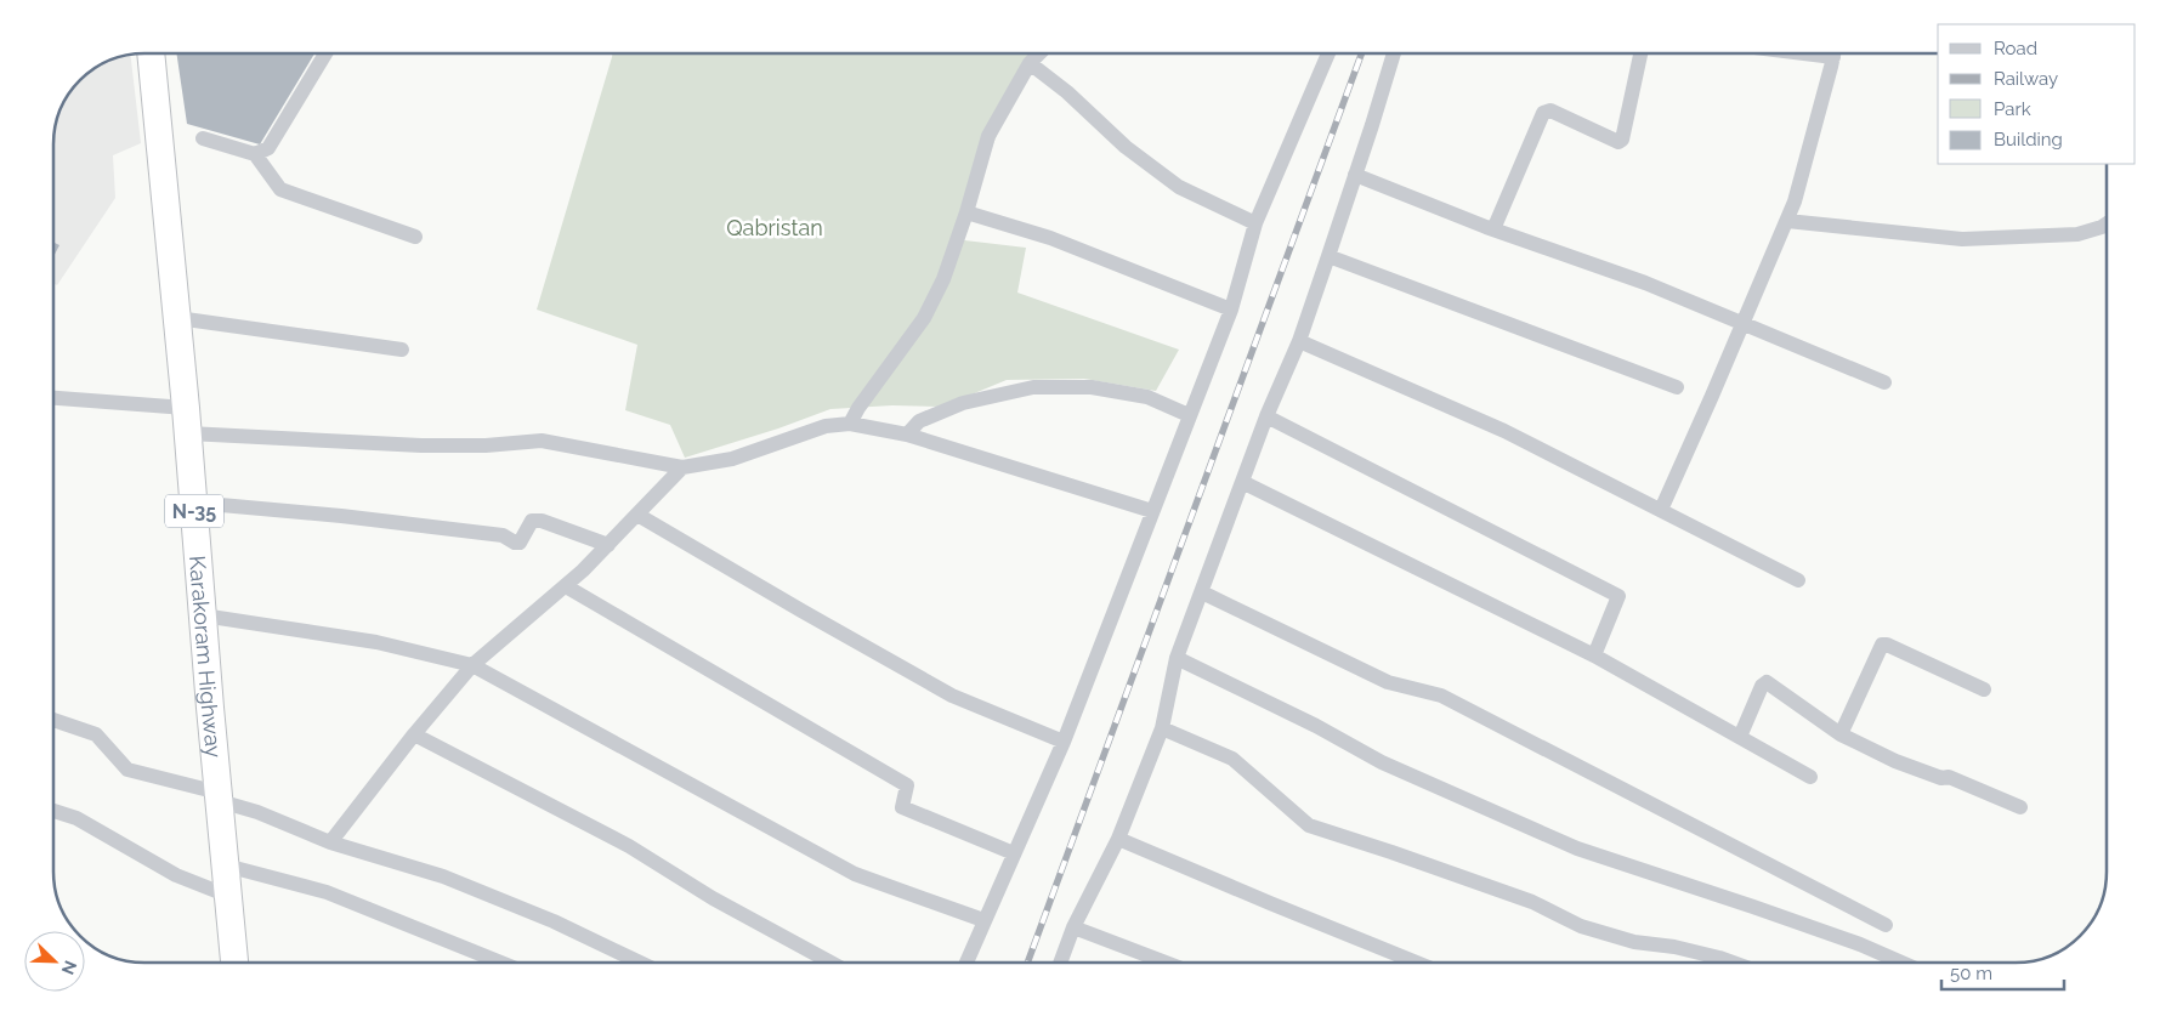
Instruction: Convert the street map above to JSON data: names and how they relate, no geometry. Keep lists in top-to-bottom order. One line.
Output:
{"streets":{"highway":["N-35","Karakoram Highway"]},"parks":["Qabristan"],"legend":["Road","Railway","Park","Building"],"scale_bar":"50 m","north":"bottom right"}
